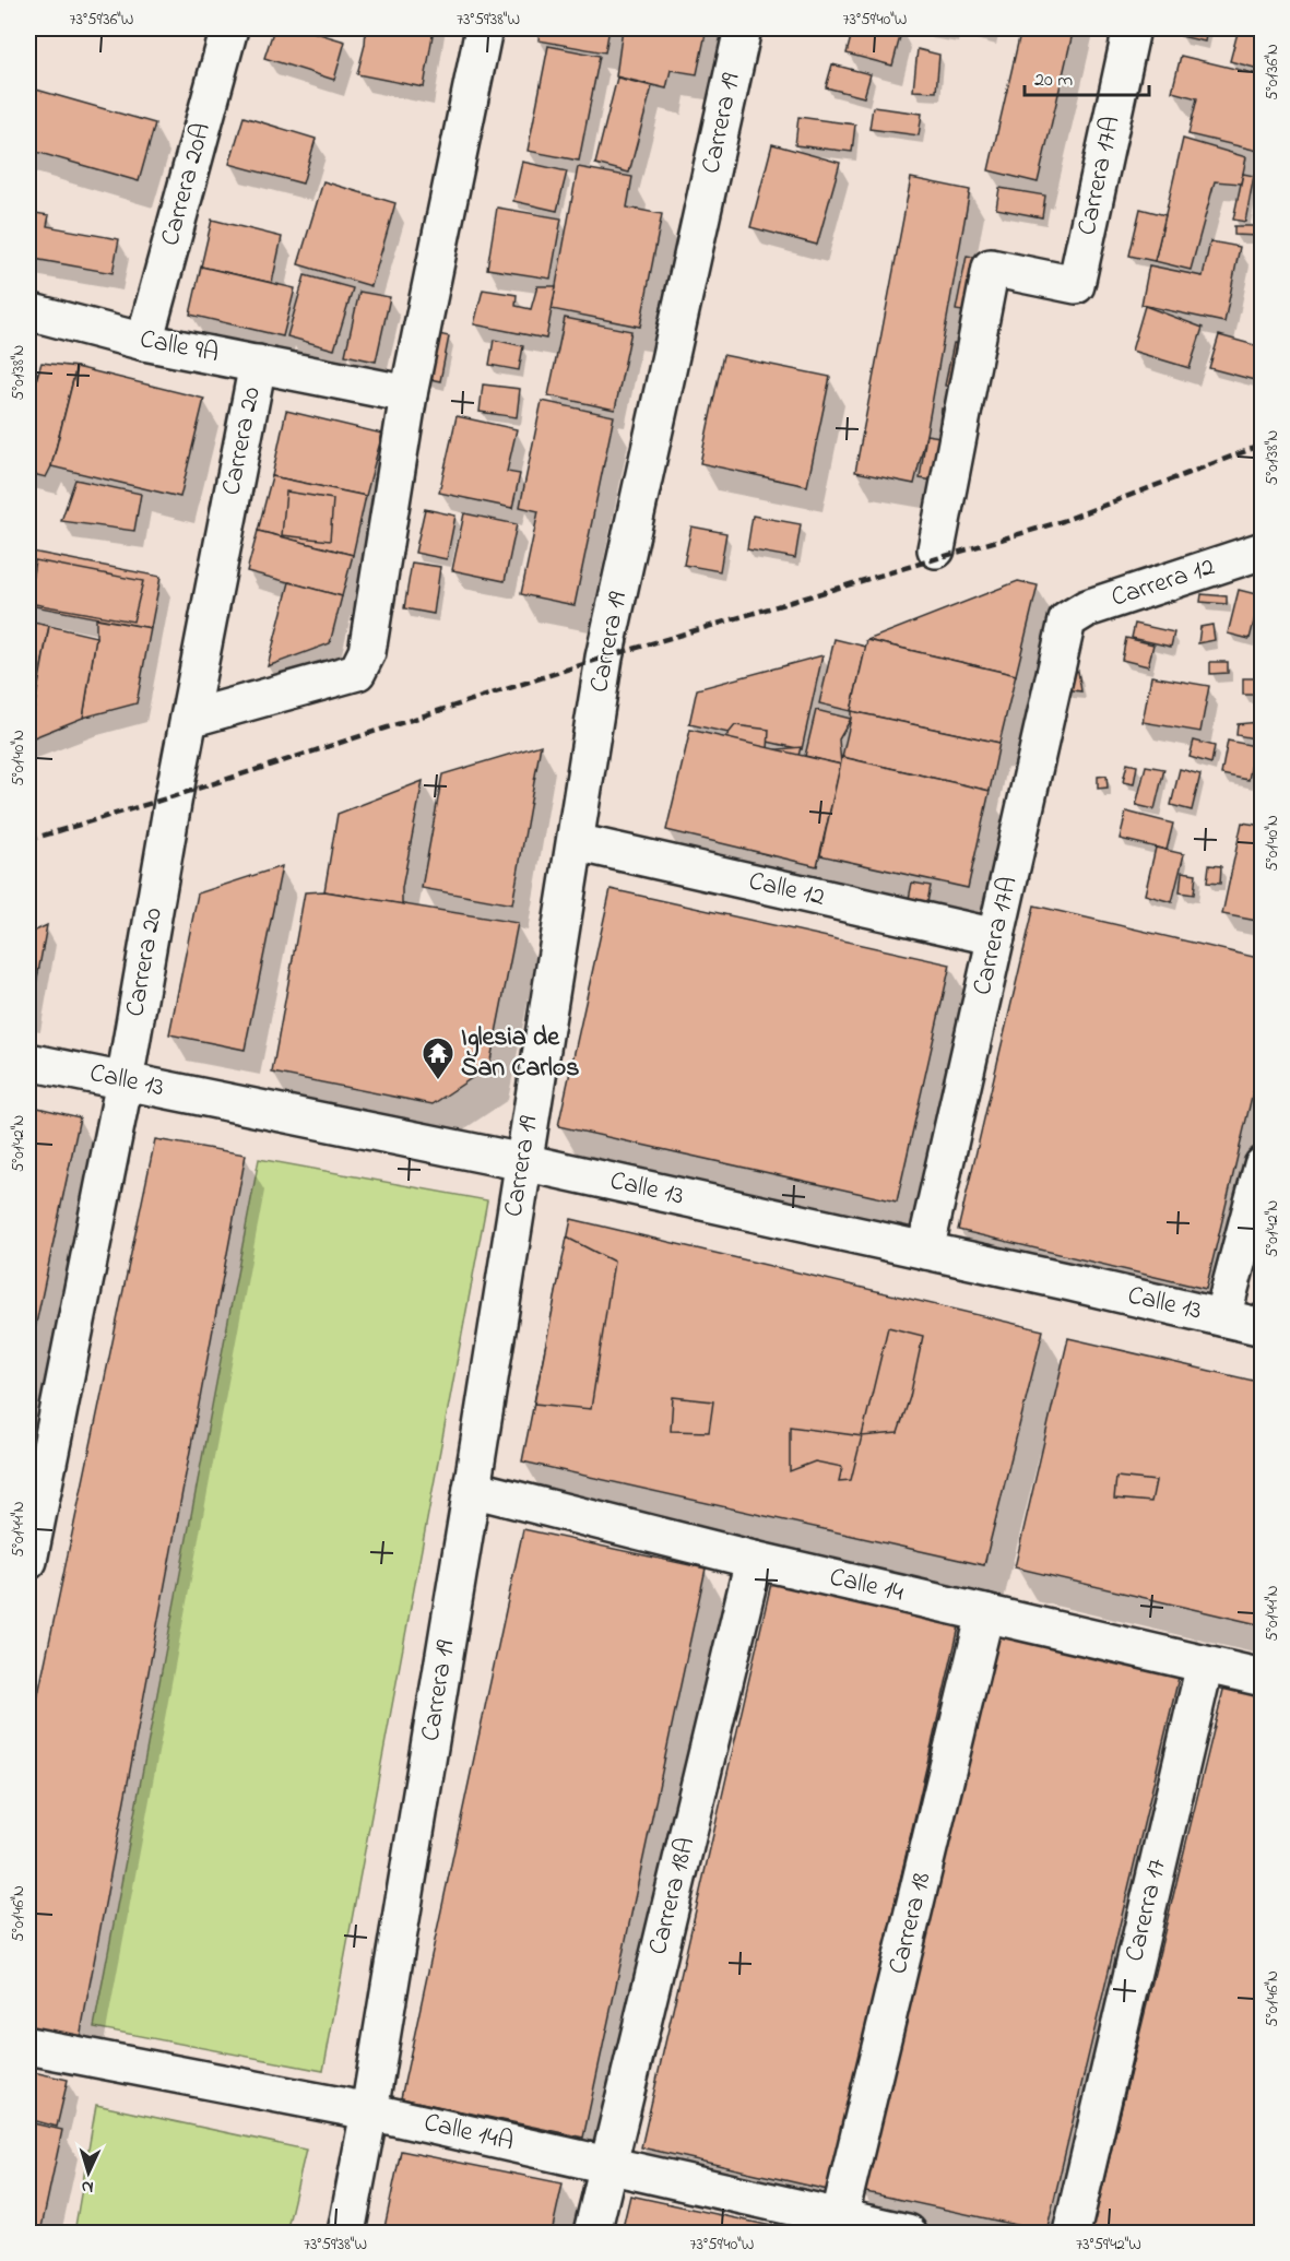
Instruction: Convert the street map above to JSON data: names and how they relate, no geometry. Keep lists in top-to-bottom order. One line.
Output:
{"streets":{"street":["Carrera 19","Carrera 17A","Carrera 20A","Calle 9A","Carrera 20","Carrera 12","Calle 12","Calle 13","Calle 14","Carrera 18A","Carerra 17","Carrera 18","Calle 14A"]},"crossings":[["Carrera 19","Calle 12"],["Carrera 19","Calle 13"],["Carrera 19","Calle 14"],["Carrera 19","Calle 14A"],["Carrera 17A","Carrera 12"],["Carrera 17A","Calle 12"],["Carrera 17A","Calle 13"],["Carrera 20A","Calle 9A"],["Calle 9A","Carrera 20"],["Carrera 20","Calle 13"],["Calle 14","Carrera 18A"],["Calle 14","Carerra 17"],["Calle 14","Carrera 18"],["Carrera 18A","Calle 14A"],["Carrera 18","Calle 14A"]],"places":{"temple":["Iglesia de San Carlos"]},"scale_bar":"20 m","north":"bottom","coordinates":["73°59'36\"W","73°59'38\"W","73°59'40\"W","5°01'36\"N","5°01'38\"N","5°01'40\"N","5°01'42\"N","5°01'44\"N","5°01'46\"N","73°59'42\"W"]}
